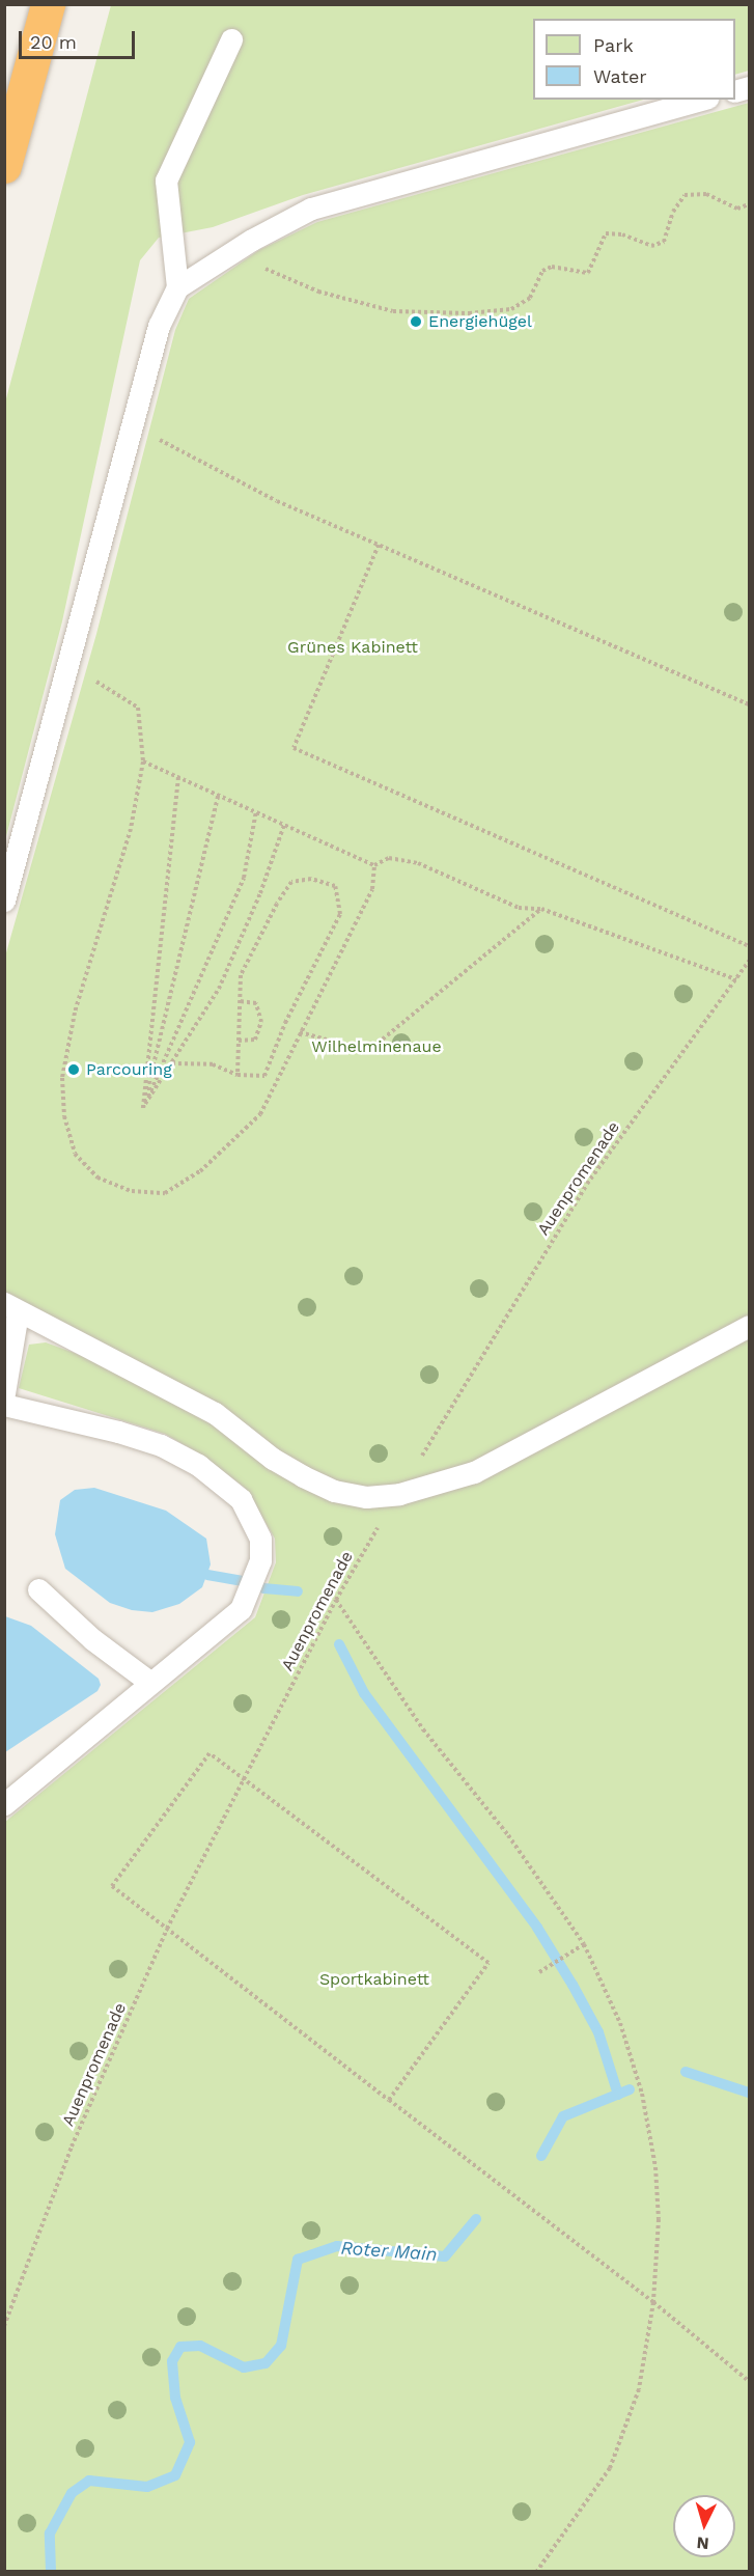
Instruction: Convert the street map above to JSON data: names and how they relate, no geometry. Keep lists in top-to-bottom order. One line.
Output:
{"streets":{"path":["Auenpromenade"]},"water":["Roter Main"],"parks":["Grünes Kabinett","Wilhelminenaue","Sportkabinett"],"places":["Energiehügel","Parcouring"],"legend":["Park","Water"],"scale_bar":"20 m","north":"bottom"}
